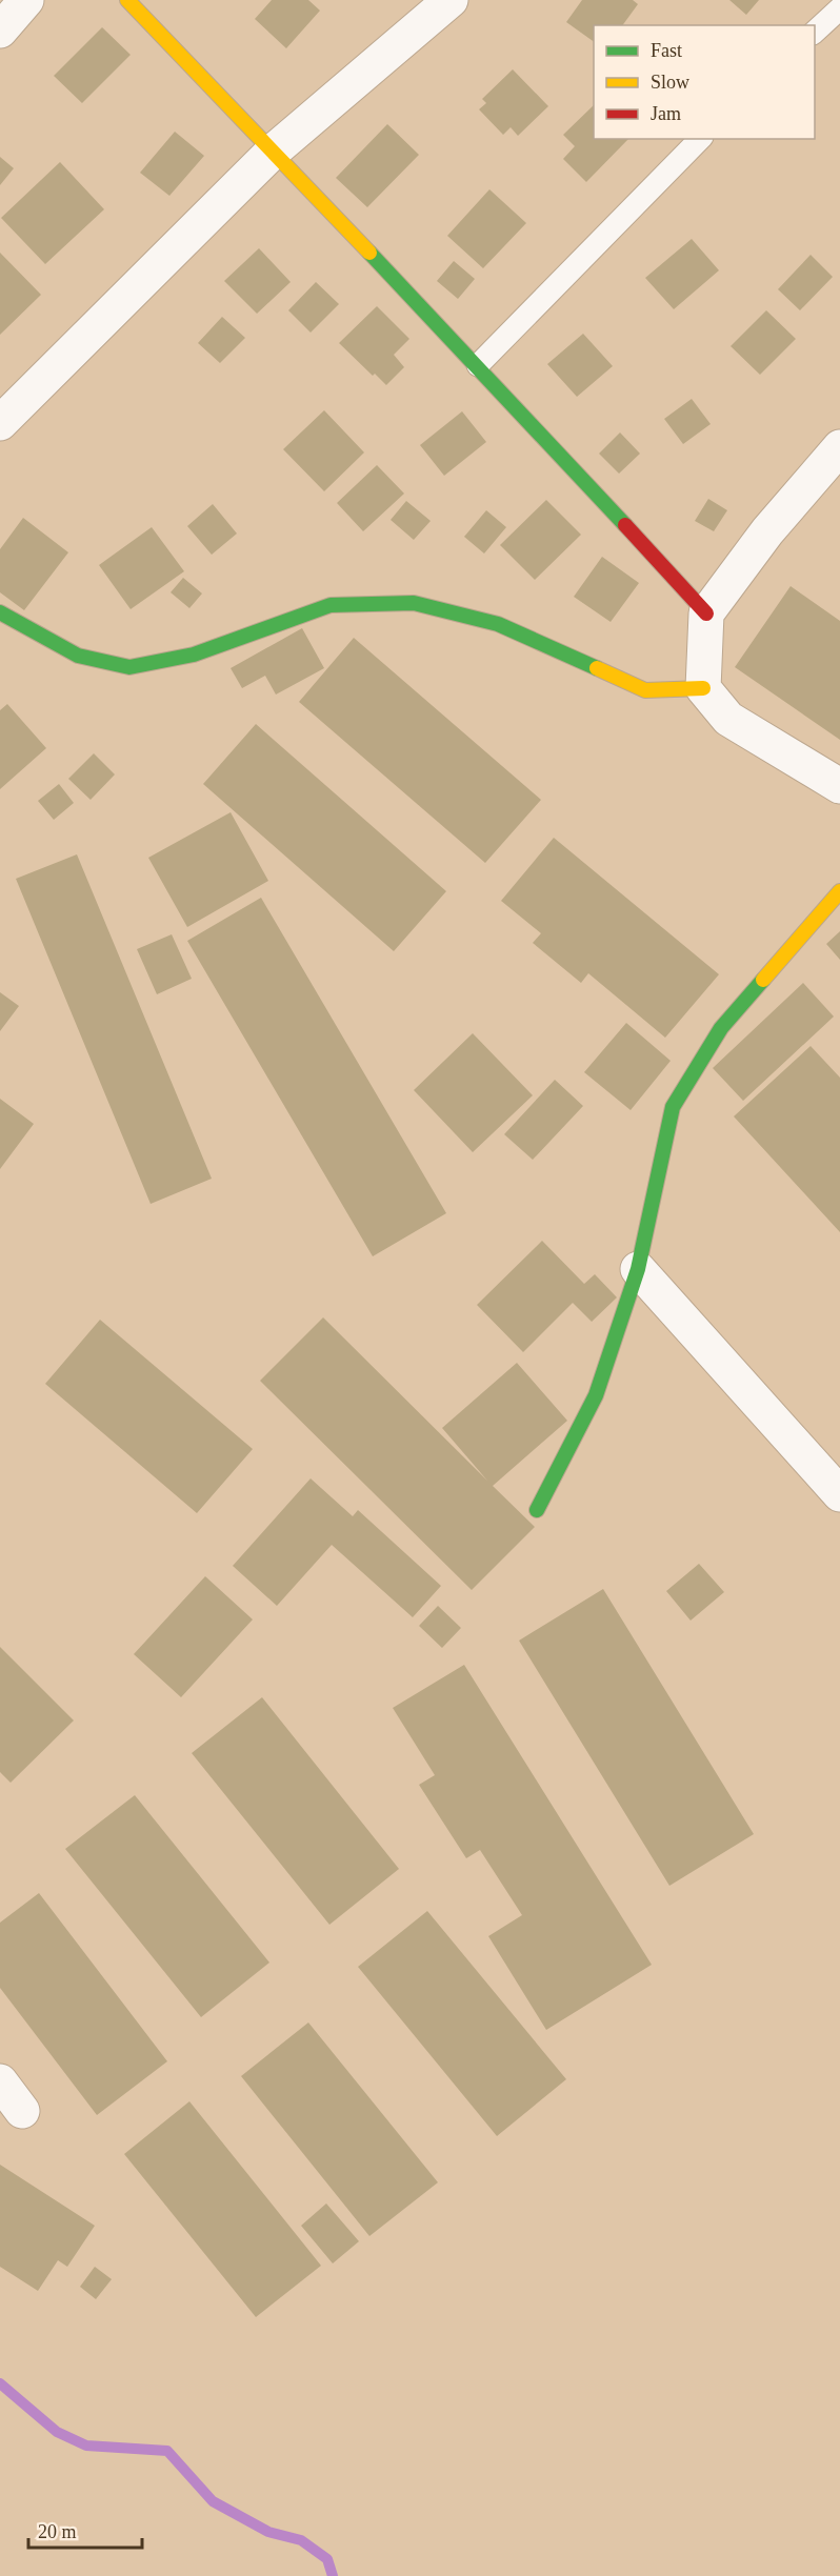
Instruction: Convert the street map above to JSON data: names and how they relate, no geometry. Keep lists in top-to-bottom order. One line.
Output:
{"legend":["Fast","Slow","Jam"],"scale_bar":"20 m"}
